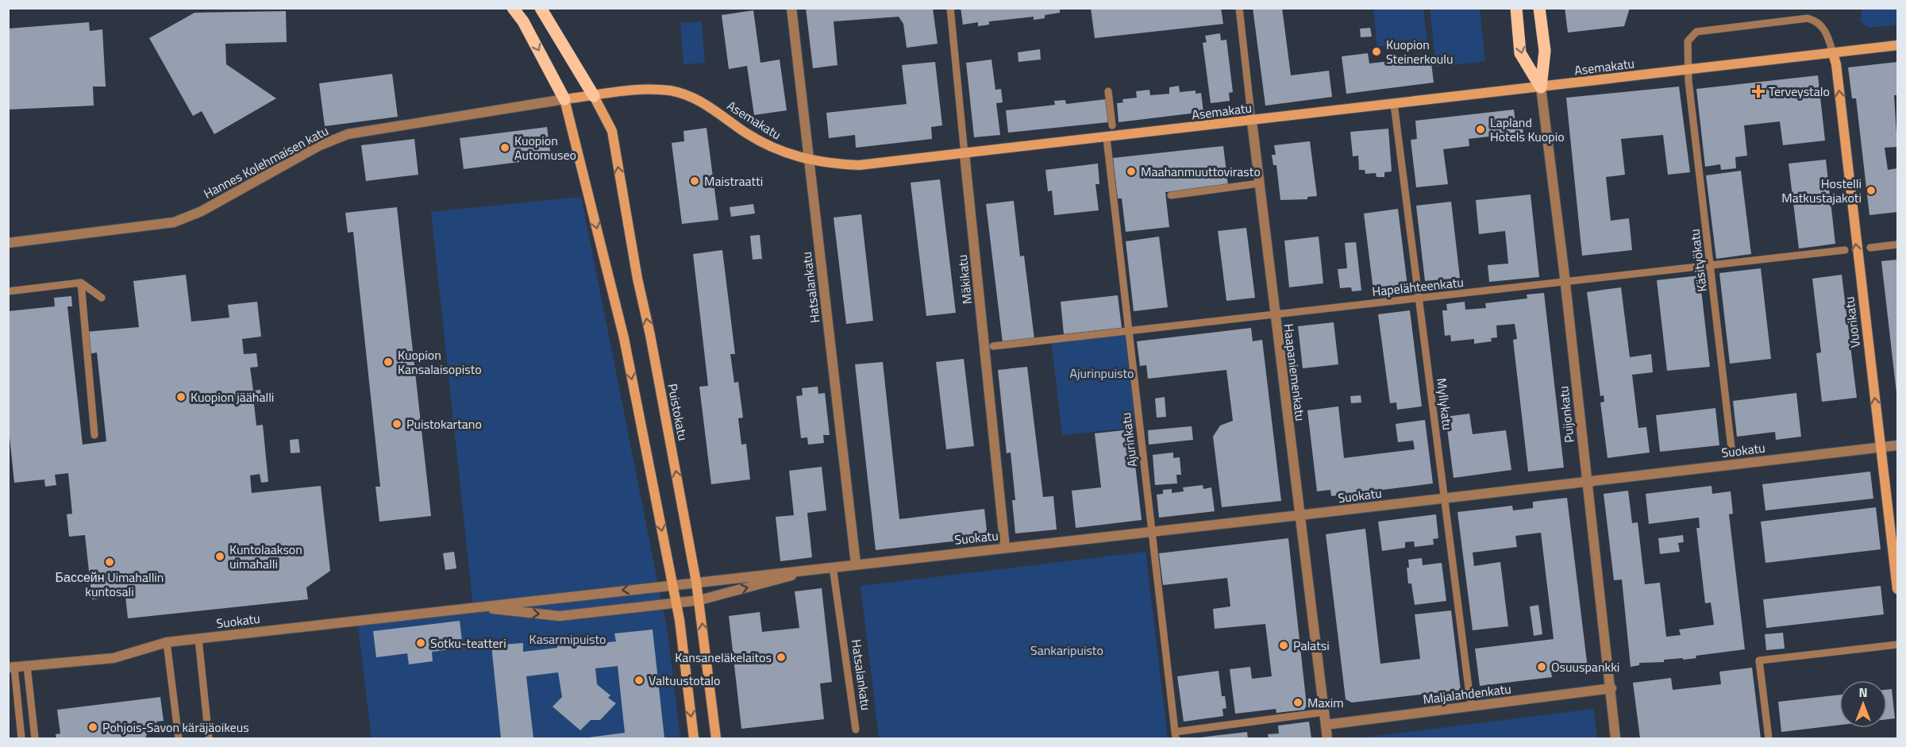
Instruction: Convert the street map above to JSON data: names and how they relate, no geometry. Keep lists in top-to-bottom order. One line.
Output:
{"streets":{"main road":["Asemakatu","Vuorikatu","Puistokatu","Puijonkatu"],"street":["Hannes Kolehmaisen katu","Mäkikatu","Hatsalankatu","Haapaniemenkatu","Suokatu","Maljalahdenkatu"],"lane":["Käsityökatu","Hapelähteenkatu","Myllykatu","Ajurinkatu"]},"crossings":[["Asemakatu","Hannes Kolehmaisen katu"],["Asemakatu","Käsityökatu"],["Asemakatu","Mäkikatu"],["Asemakatu","Hatsalankatu"],["Asemakatu","Vuorikatu"],["Asemakatu","Haapaniemenkatu"],["Asemakatu","Myllykatu"],["Asemakatu","Puistokatu"],["Asemakatu","Puijonkatu"],["Asemakatu","Ajurinkatu"],["Käsityökatu","Hapelähteenkatu"],["Käsityökatu","Vuorikatu"],["Mäkikatu","Suokatu"],["Hapelähteenkatu","Haapaniemenkatu"],["Hapelähteenkatu","Myllykatu"],["Hapelähteenkatu","Puijonkatu"],["Hapelähteenkatu","Ajurinkatu"],["Hatsalankatu","Suokatu"],["Vuorikatu","Suokatu"],["Haapaniemenkatu","Suokatu"],["Haapaniemenkatu","Maljalahdenkatu"],["Myllykatu","Suokatu"],["Myllykatu","Maljalahdenkatu"],["Puistokatu","Suokatu"],["Puijonkatu","Suokatu"],["Puijonkatu","Maljalahdenkatu"],["Ajurinkatu","Suokatu"]],"one_way":["Vuorikatu"],"parks":["Ajurinpuisto","Kasarmipuisto","Sankaripuisto"],"places":{"other":["Kuopion Steinerkoulu","Lapland Hotels Kuopio","Kuopion Automuseo","Maahanmuuttovirasto","Maistraatti","Hostelli Matkustajakoti","Kuopion Kansalaisopisto","Kuopion jäähalli","Puistokartano","Kuntolaakson uimahalli","Бассейн Uimahallin kuntosali","Sotku-teatteri","Palatsi","Kansaneläkelaitos","Osuuspankki","Valtuustotalo","Maxim","Pohjois-Savon käräjäoikeus"],"health":["Terveystalo"]},"north":"top"}
